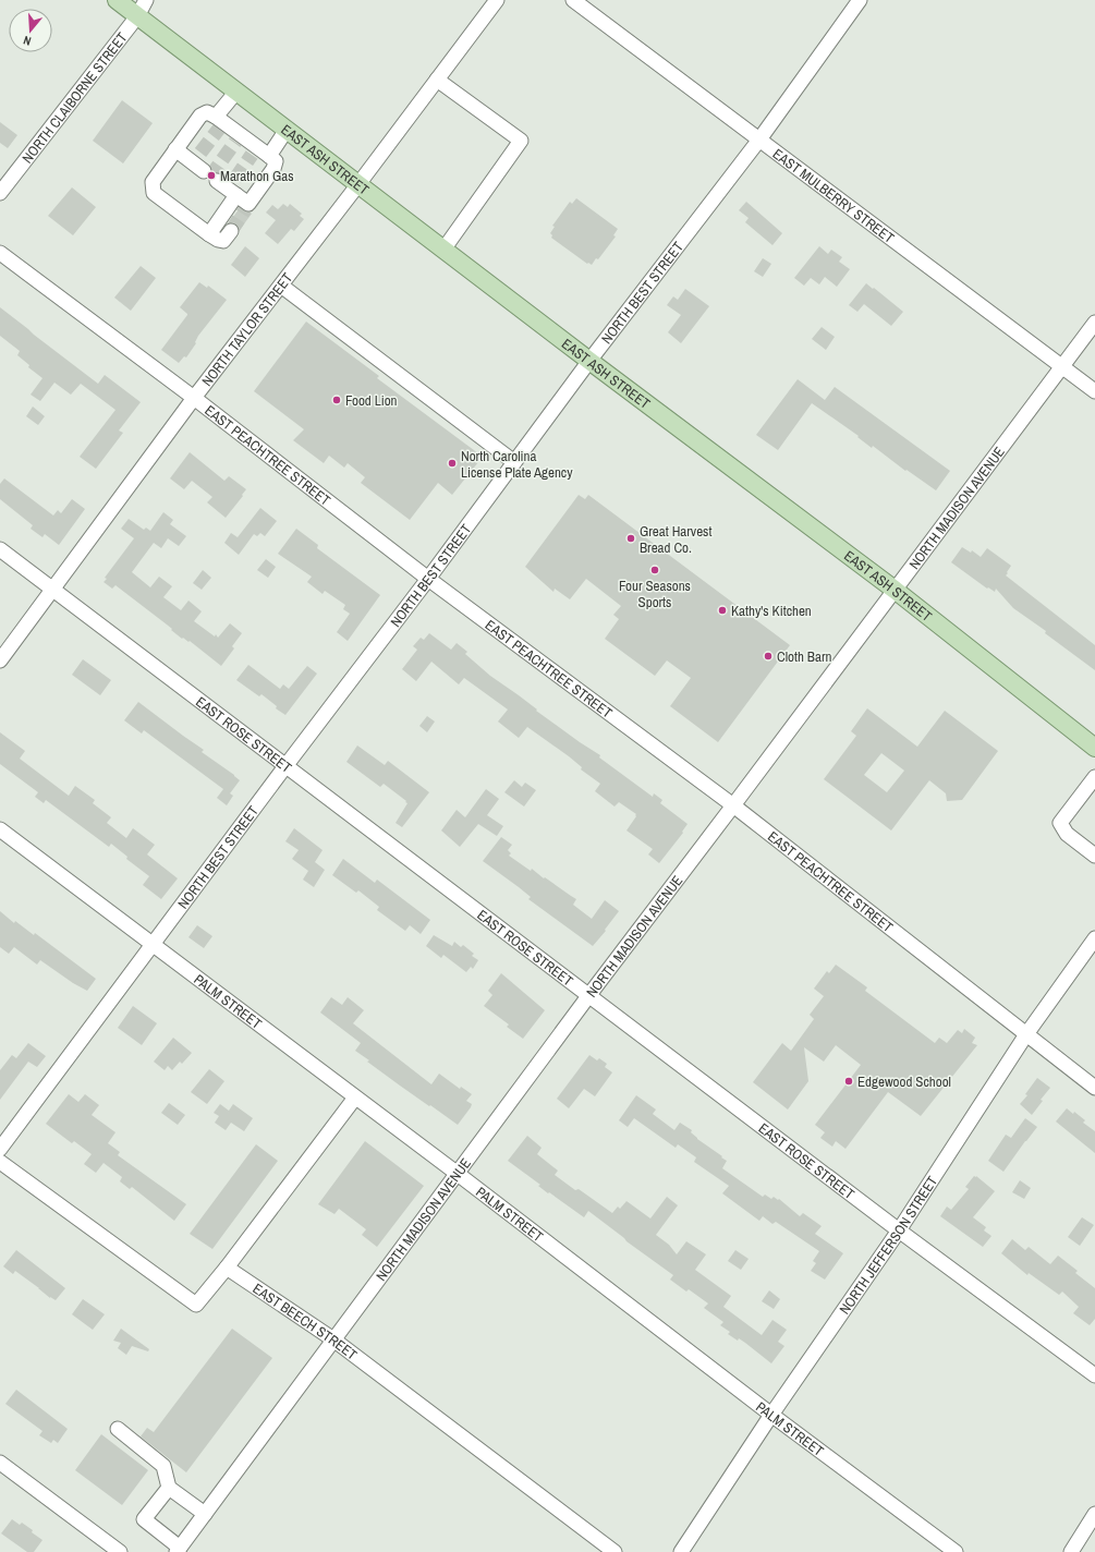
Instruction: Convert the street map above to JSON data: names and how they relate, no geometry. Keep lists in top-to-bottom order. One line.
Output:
{"streets":{"main road":["EAST ASH STREET"],"street":["NORTH CLAIBORNE STREET","EAST MULBERRY STREET","NORTH BEST STREET","NORTH TAYLOR STREET","EAST PEACHTREE STREET","NORTH MADISON AVENUE","EAST ROSE STREET","PALM STREET","NORTH JEFFERSON STREET","EAST BEECH STREET"]},"crossings":[["NORTH CLAIBORNE STREET","EAST ASH STREET"],["EAST ASH STREET","NORTH BEST STREET"],["EAST ASH STREET","NORTH TAYLOR STREET"],["EAST ASH STREET","NORTH MADISON AVENUE"],["EAST MULBERRY STREET","NORTH BEST STREET"],["EAST MULBERRY STREET","NORTH MADISON AVENUE"],["NORTH BEST STREET","EAST PEACHTREE STREET"],["NORTH BEST STREET","EAST ROSE STREET"],["NORTH BEST STREET","PALM STREET"],["NORTH TAYLOR STREET","EAST PEACHTREE STREET"],["NORTH TAYLOR STREET","EAST ROSE STREET"],["EAST PEACHTREE STREET","NORTH MADISON AVENUE"],["EAST PEACHTREE STREET","NORTH JEFFERSON STREET"],["NORTH MADISON AVENUE","EAST ROSE STREET"],["NORTH MADISON AVENUE","PALM STREET"],["NORTH MADISON AVENUE","EAST BEECH STREET"],["EAST ROSE STREET","NORTH JEFFERSON STREET"],["PALM STREET","NORTH JEFFERSON STREET"]],"places":["Marathon Gas","Food Lion","North Carolina License Plate Agency","Great Harvest Bread Co.","Four Seasons Sports","Kathy's Kitchen","Cloth Barn","Edgewood School"],"north":"bottom"}
